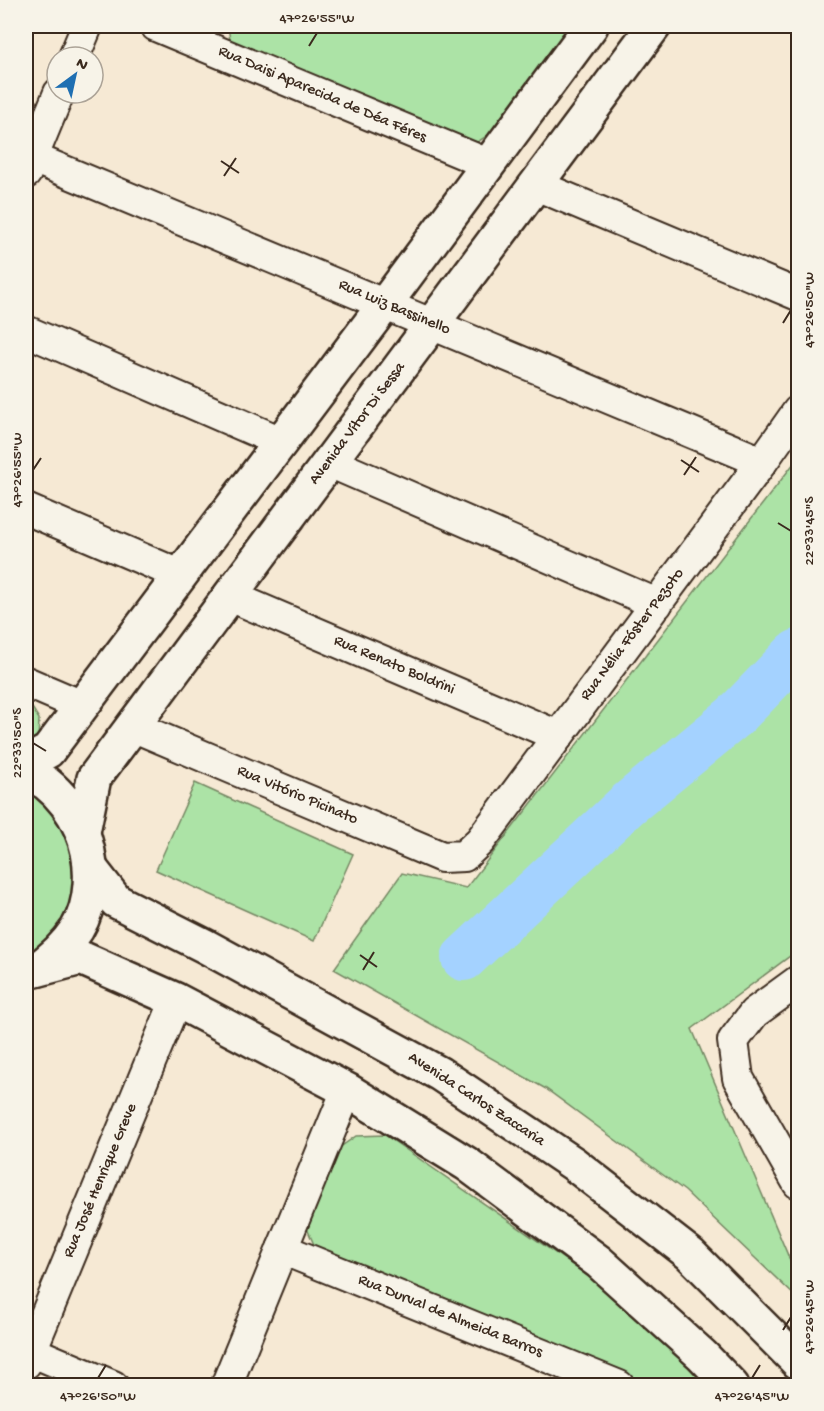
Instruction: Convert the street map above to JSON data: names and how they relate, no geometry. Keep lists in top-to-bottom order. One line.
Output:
{"streets":{"street":["Rua Daisi Aparecida de Déa Féres","Rua Luiz Bassinello","Avenida Vítor Di Sessa","Rua Nélia Fóster Pezoto","Rua Renato Boldrini","Rua Vitório Picinato","Avenida Carlos Zaccaria","Rua José Henrique Greve","Rua Durval de Almeida Barros"]},"crossings":[["Rua Luiz Bassinello","Avenida Vítor Di Sessa"],["Rua Luiz Bassinello","Rua Nélia Fóster Pezoto"],["Avenida Vítor Di Sessa","Rua Renato Boldrini"],["Avenida Vítor Di Sessa","Rua Vitório Picinato"],["Rua Nélia Fóster Pezoto","Rua Renato Boldrini"],["Rua Nélia Fóster Pezoto","Rua Vitório Picinato"]],"north":"top right","coordinates":["47°26'55\"W","47°26'50\"W","22°33'45\"S","22°33'50\"S","47°26'45\"W"]}
